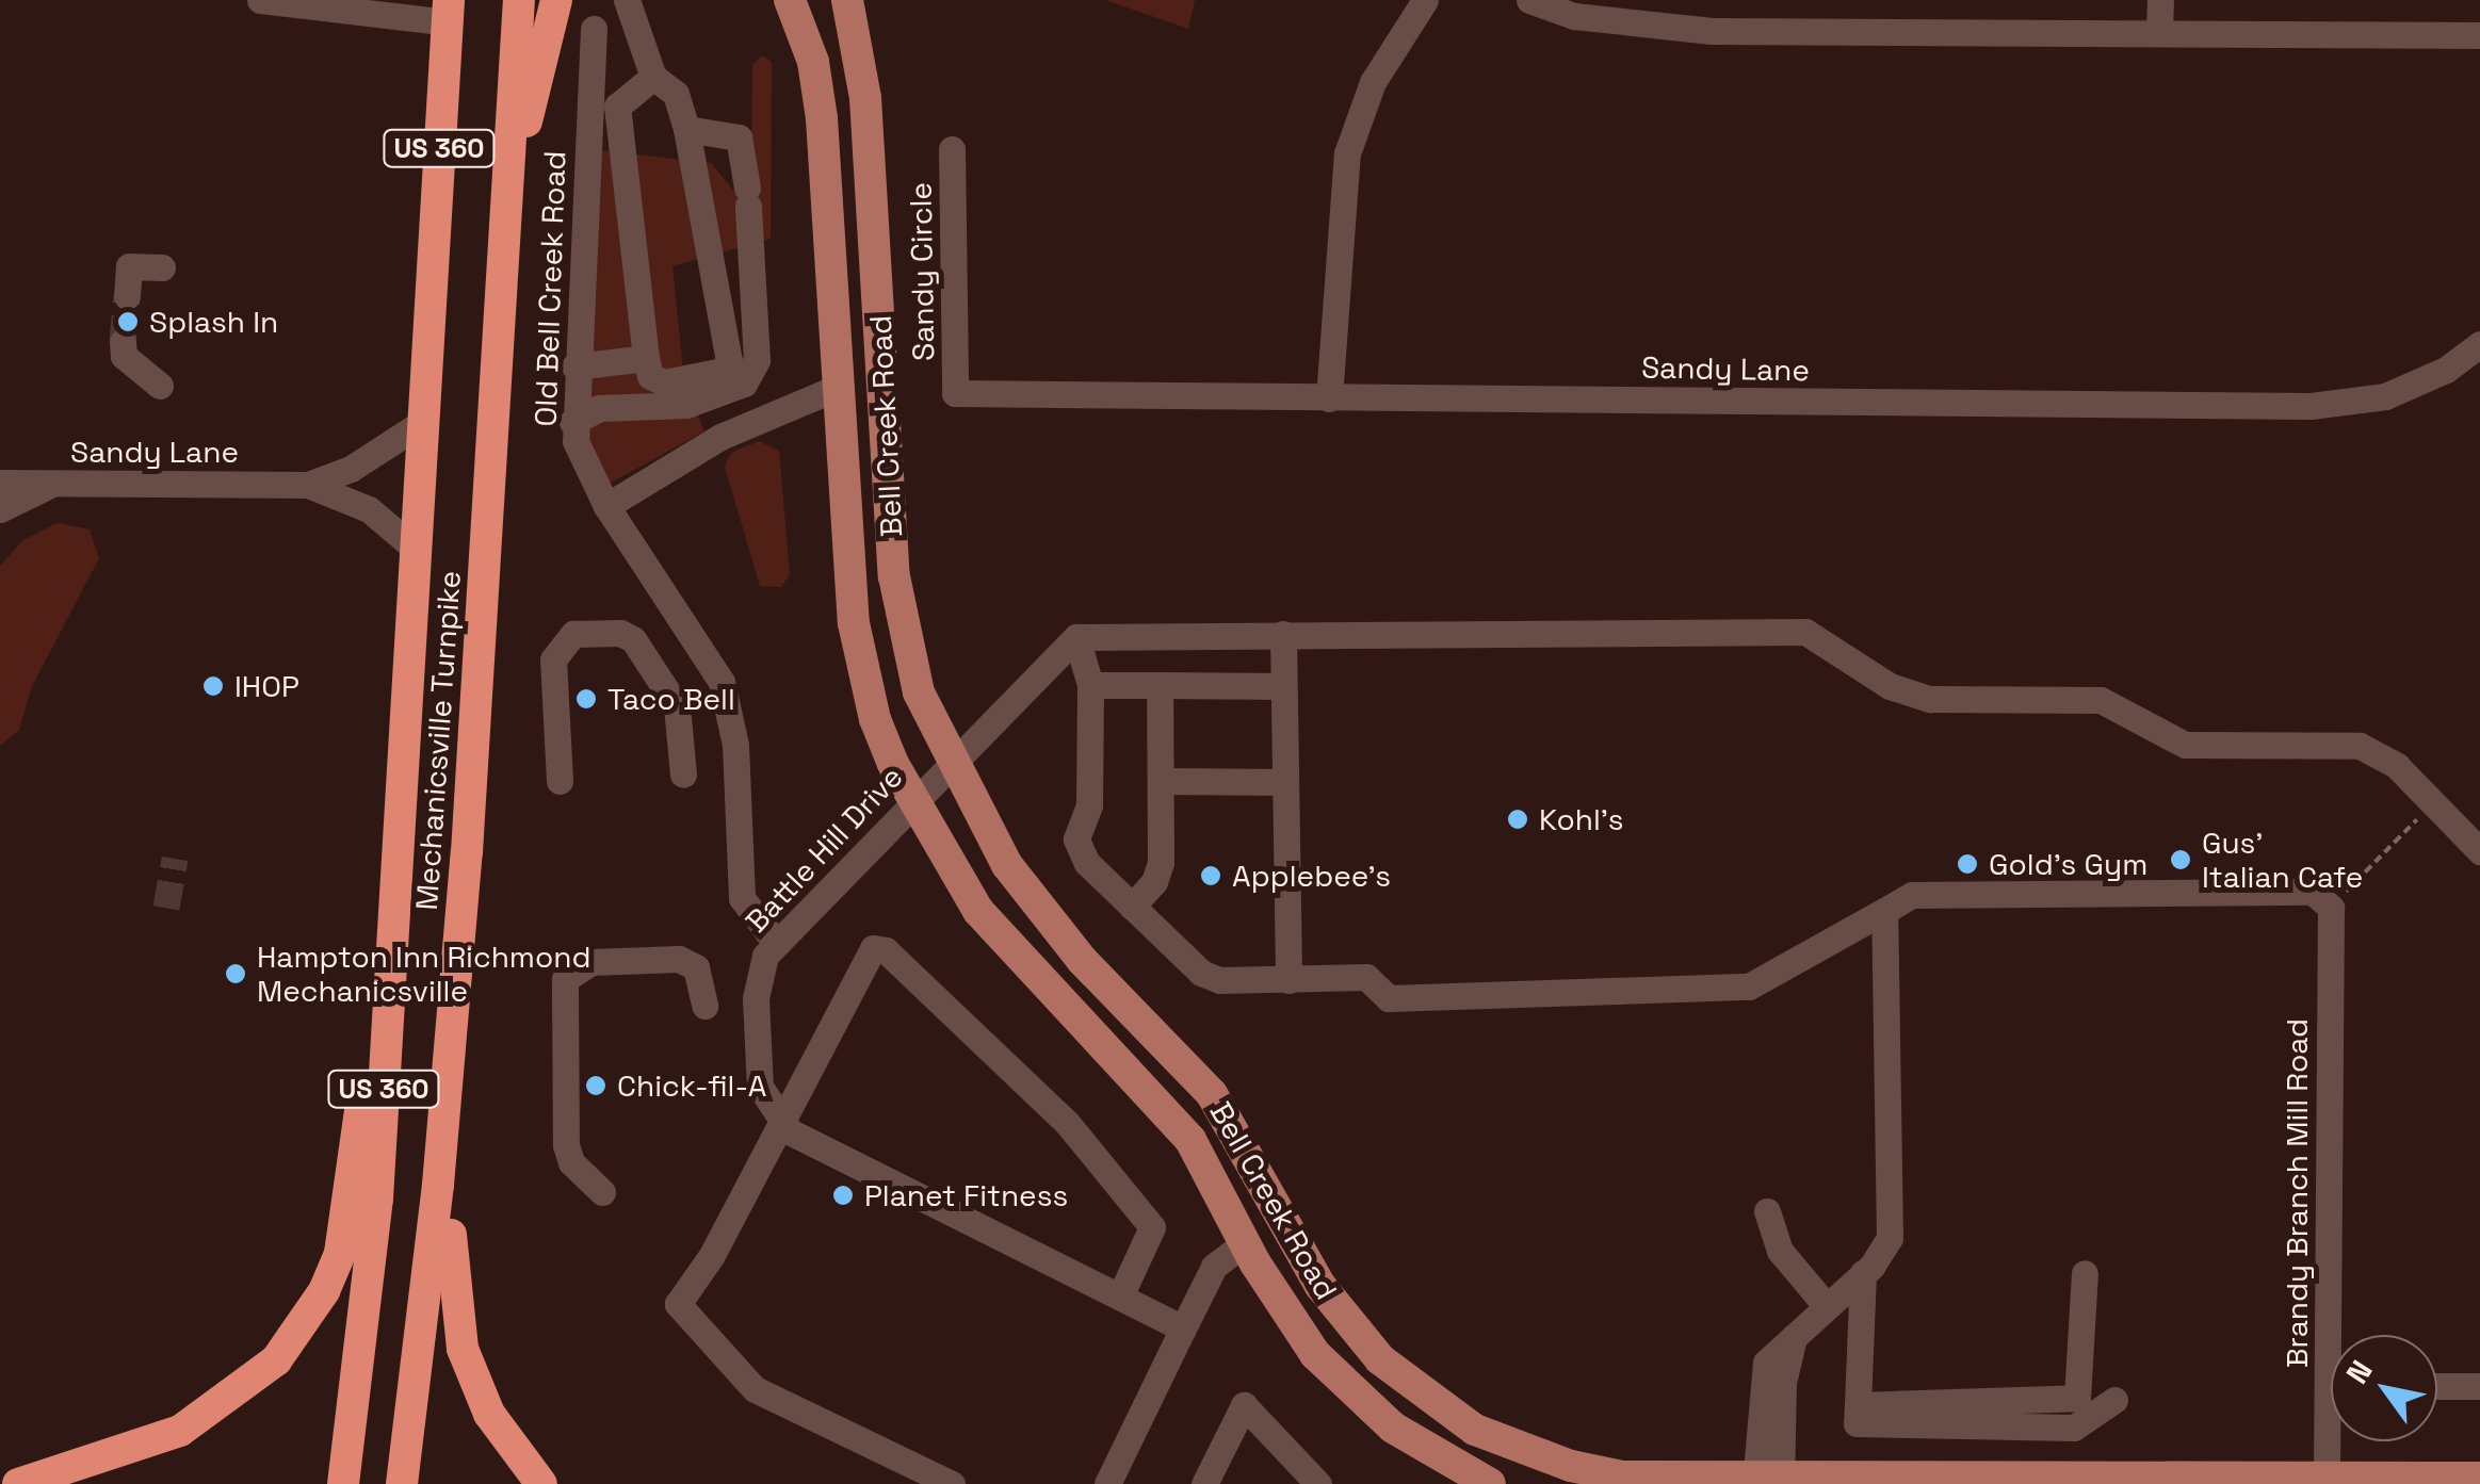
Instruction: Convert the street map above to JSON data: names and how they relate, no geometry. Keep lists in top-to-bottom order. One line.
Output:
{"streets":{"highway":["US 360","Mechanicsville Turnpike"],"main road":["Bell Creek Road"],"street":["Sandy Circle","Old Bell Creek Road","Sandy Lane","Battle Hill Drive","Brandy Branch Mill Road"]},"crossings":[["Sandy Circle","Sandy Lane"],["Old Bell Creek Road","Battle Hill Drive"],["Sandy Lane","Mechanicsville Turnpike"],["Bell Creek Road","Battle Hill Drive"],["Bell Creek Road","Brandy Branch Mill Road"]],"places":["Splash In","IHOP","Taco Bell","Kohl's","Gus' Italian Cafe","Gold's Gym","Applebee's","Hampton Inn Richmond Mechanicsville","Chick-fil-A","Planet Fitness"],"north":"top left"}
